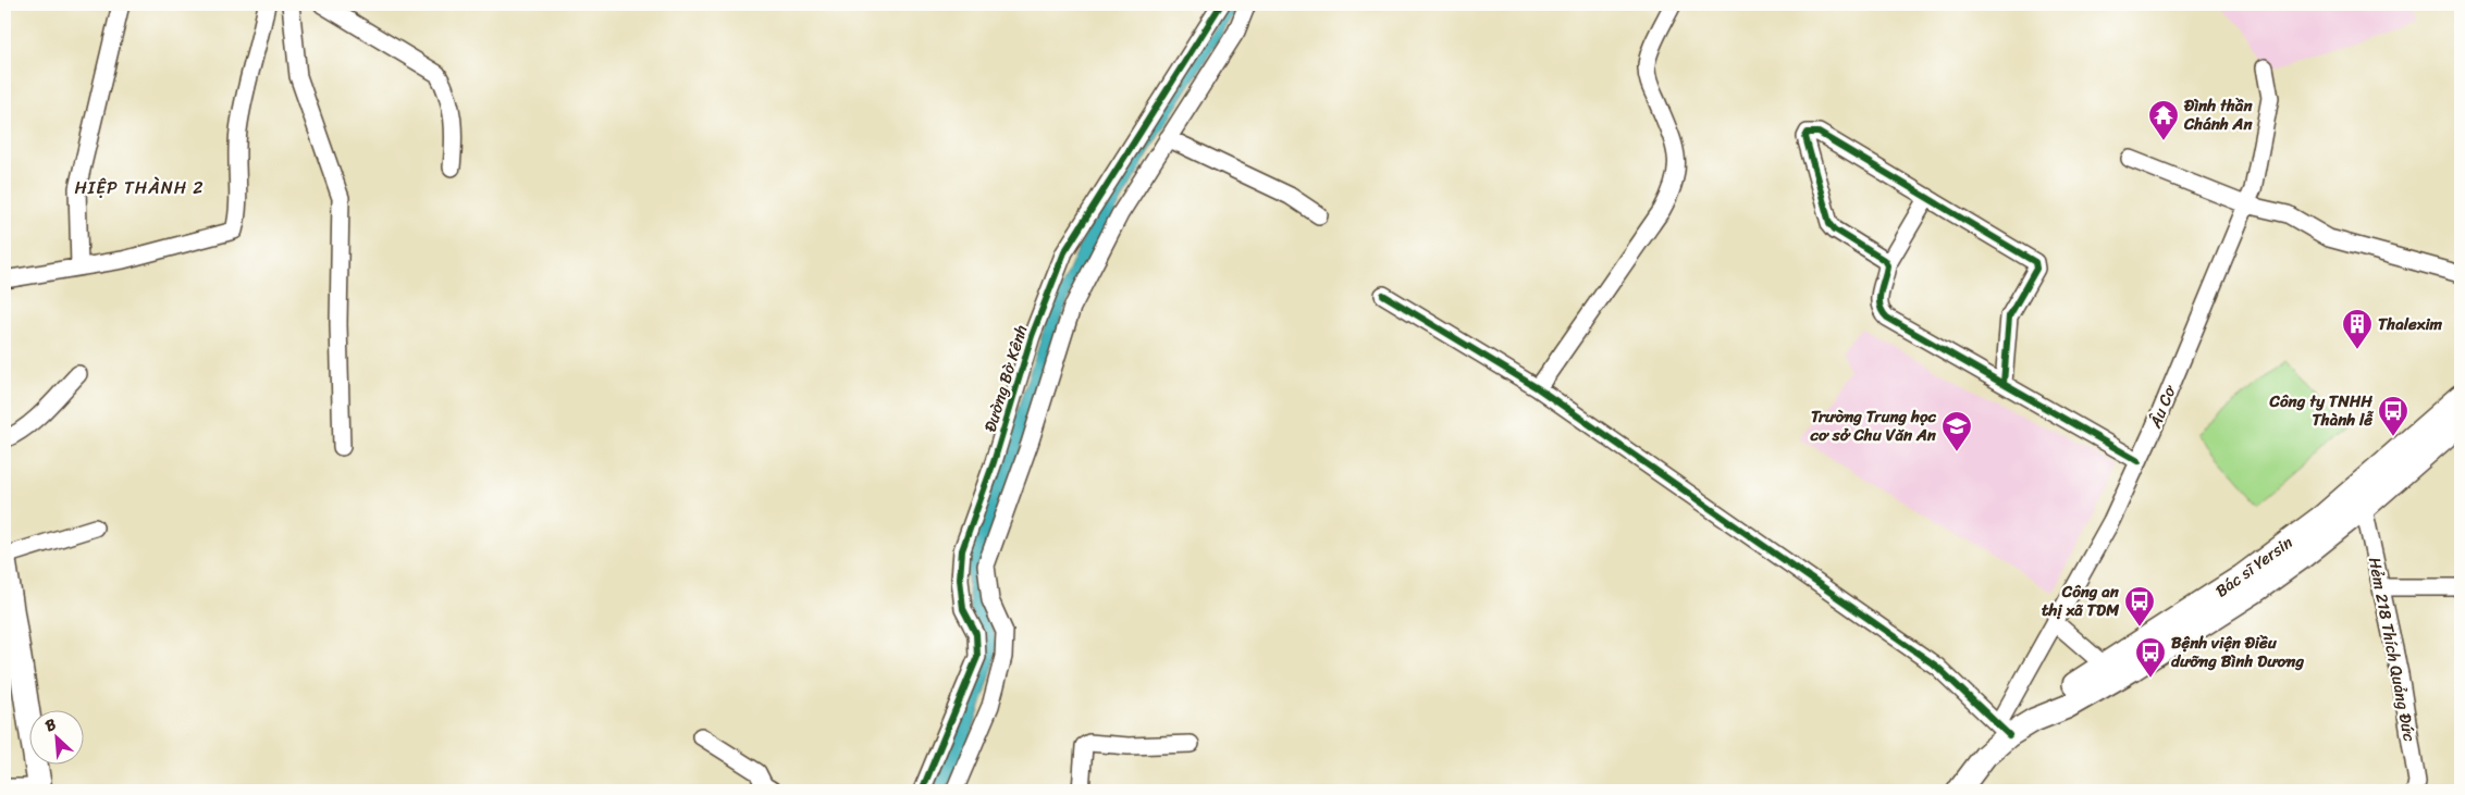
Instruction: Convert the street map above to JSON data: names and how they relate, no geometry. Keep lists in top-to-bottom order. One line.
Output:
{"streets":{"main road":["Bác sĩ Yersin"],"street":["Đường Bờ Kênh","Âu Cơ","Hẻm 218 Thích Quảng Đức"]},"crossings":[["Âu Cơ","Bác sĩ Yersin"],["Bác sĩ Yersin","Hẻm 218 Thích Quảng Đức"]],"districts":["HIỆP THÀNH 2"],"places":{"temple":["Đình thần Chánh An"],"building":["Thalexim"],"bus stop":["Công ty TNHH Thành lễ","Công an thị xã TDM","Bệnh viện Điều dưỡng Bình Dương"],"school or university":["Trường Trung học cơ sở Chu Văn An"]},"north":"top left"}
